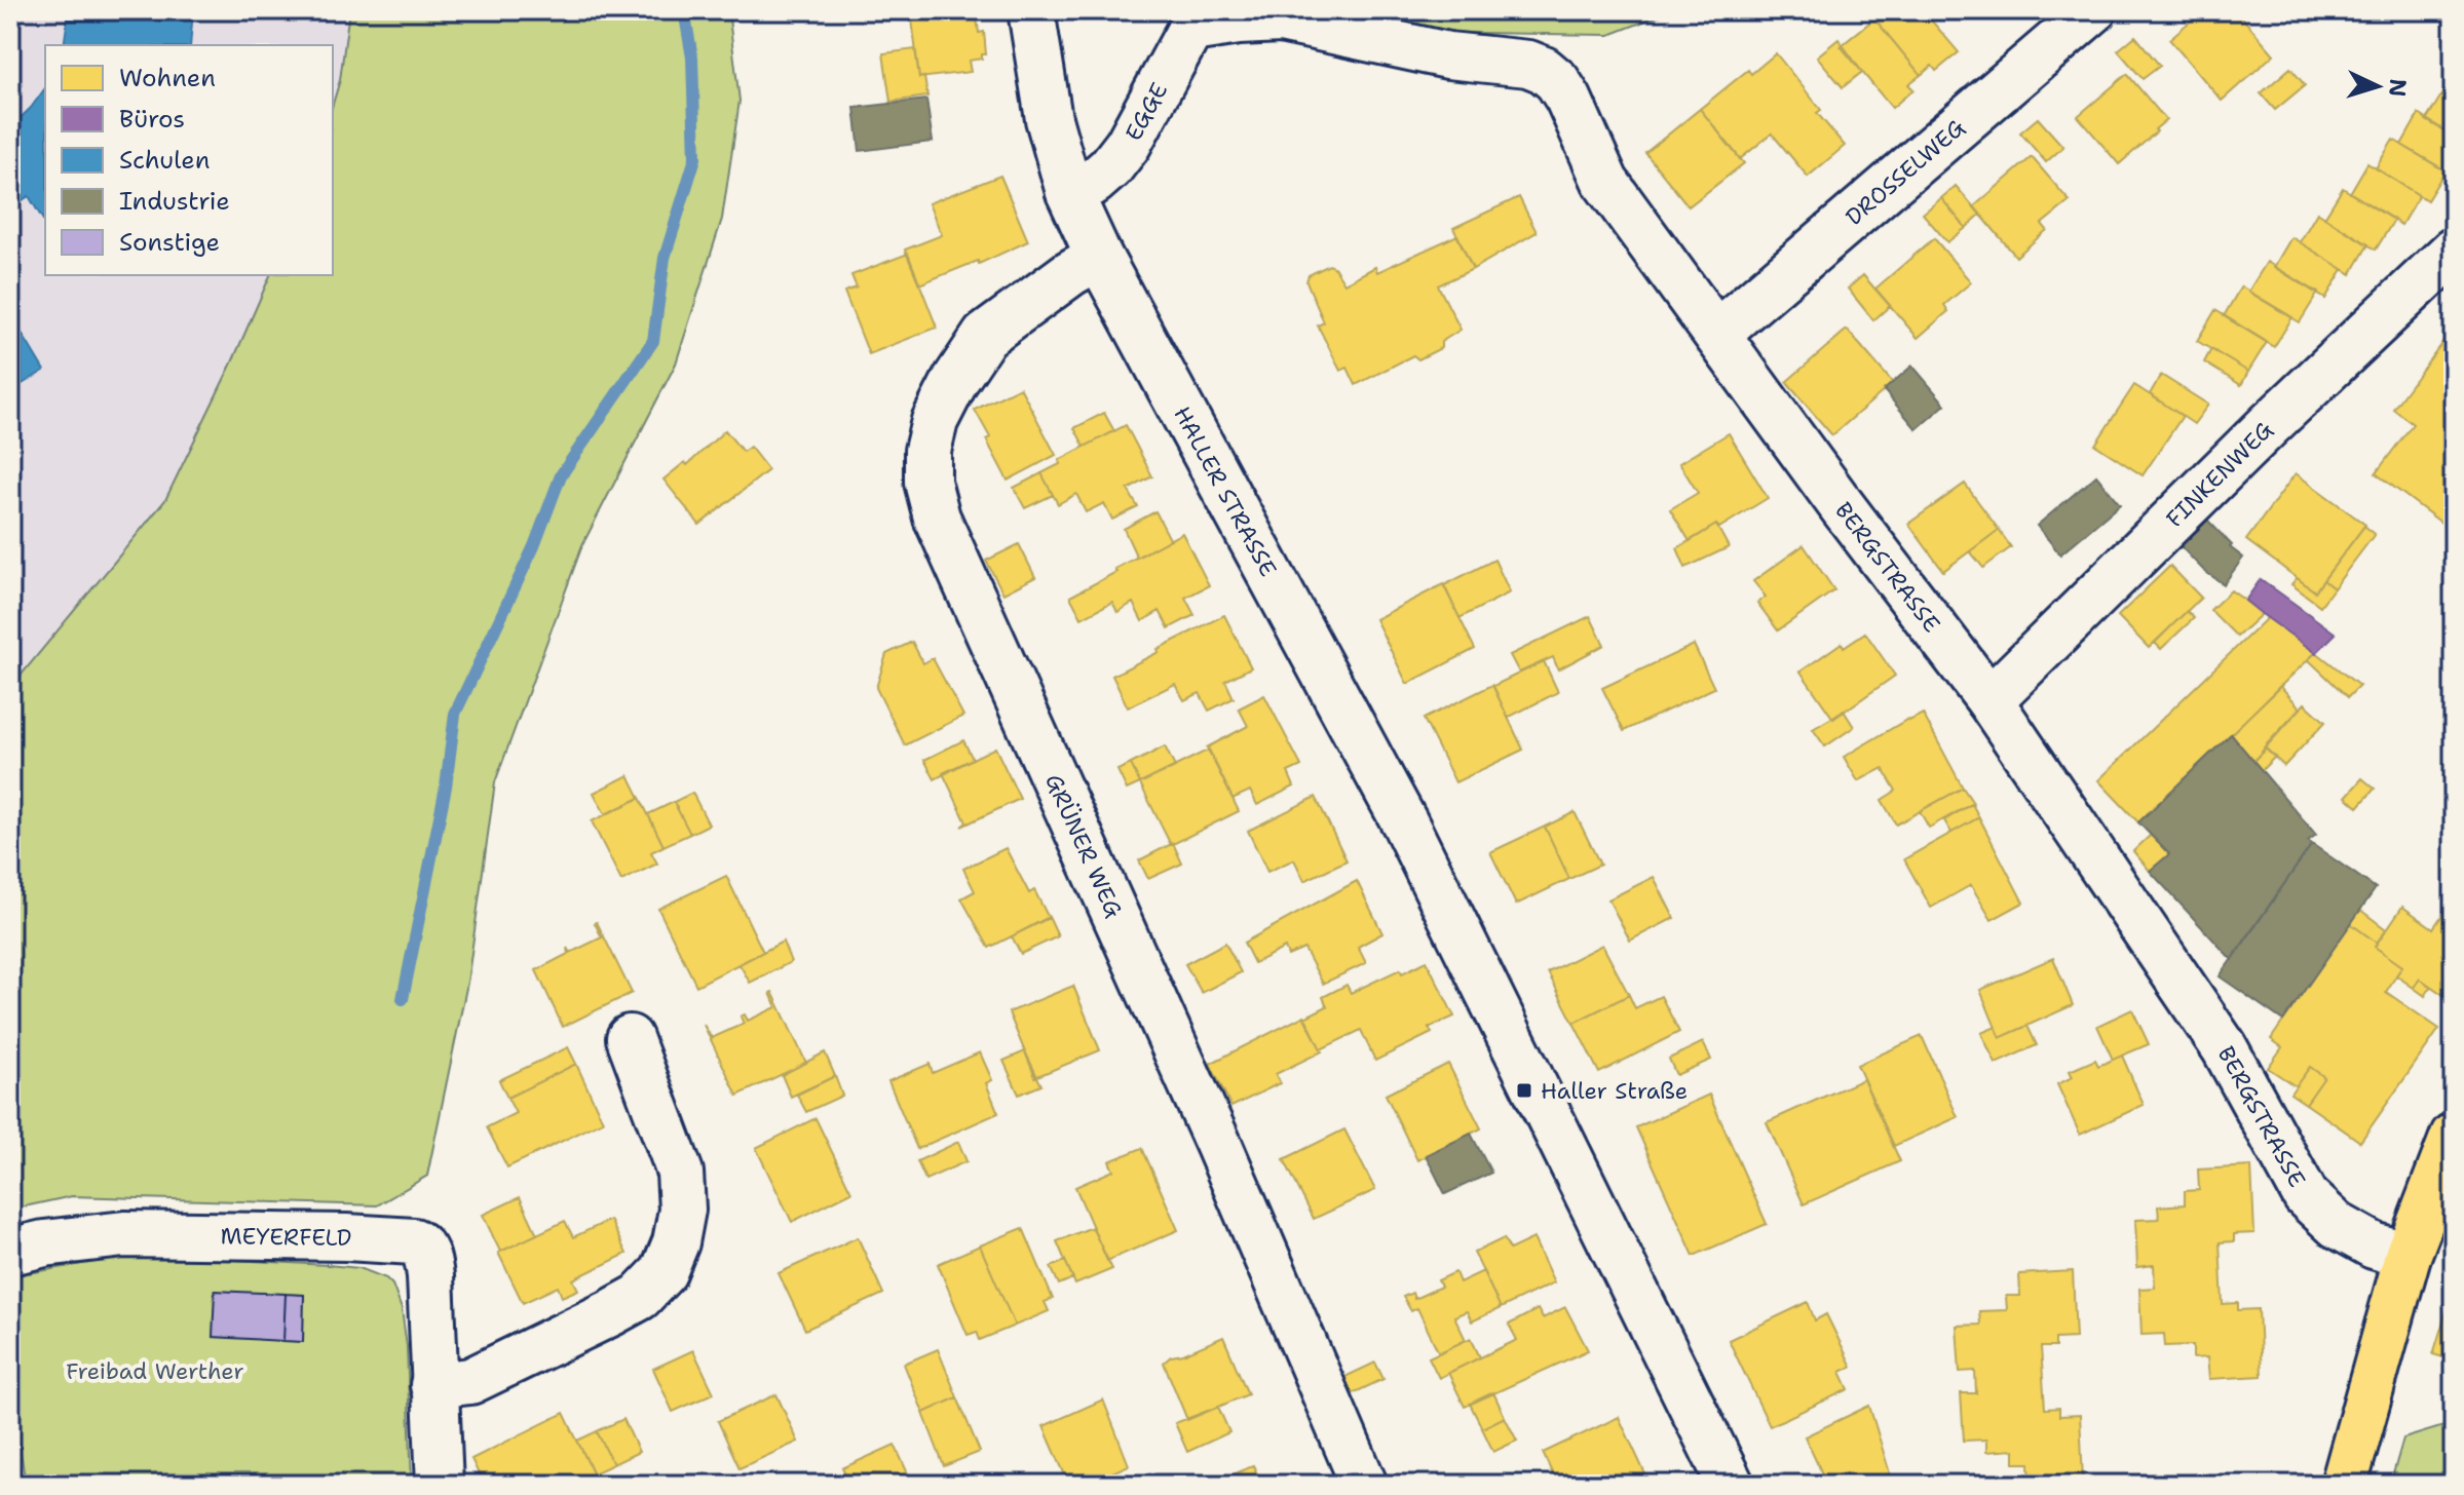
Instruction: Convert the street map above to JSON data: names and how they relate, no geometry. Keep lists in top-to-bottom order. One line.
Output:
{"streets":{"street":["EGGE","DROSSELWEG","FINKENWEG","HALLER STRASSE","BERGSTRASSE","GRÜNER WEG","MEYERFELD"]},"crossings":[["EGGE","HALLER STRASSE"],["EGGE","BERGSTRASSE"],["DROSSELWEG","BERGSTRASSE"],["FINKENWEG","BERGSTRASSE"],["HALLER STRASSE","GRÜNER WEG"]],"parks":["Freibad Werther"],"places":{"transit":["Haller Straße"]},"legend":["Wohnen","Büros","Schulen","Industrie","Sonstige"],"north":"right"}
